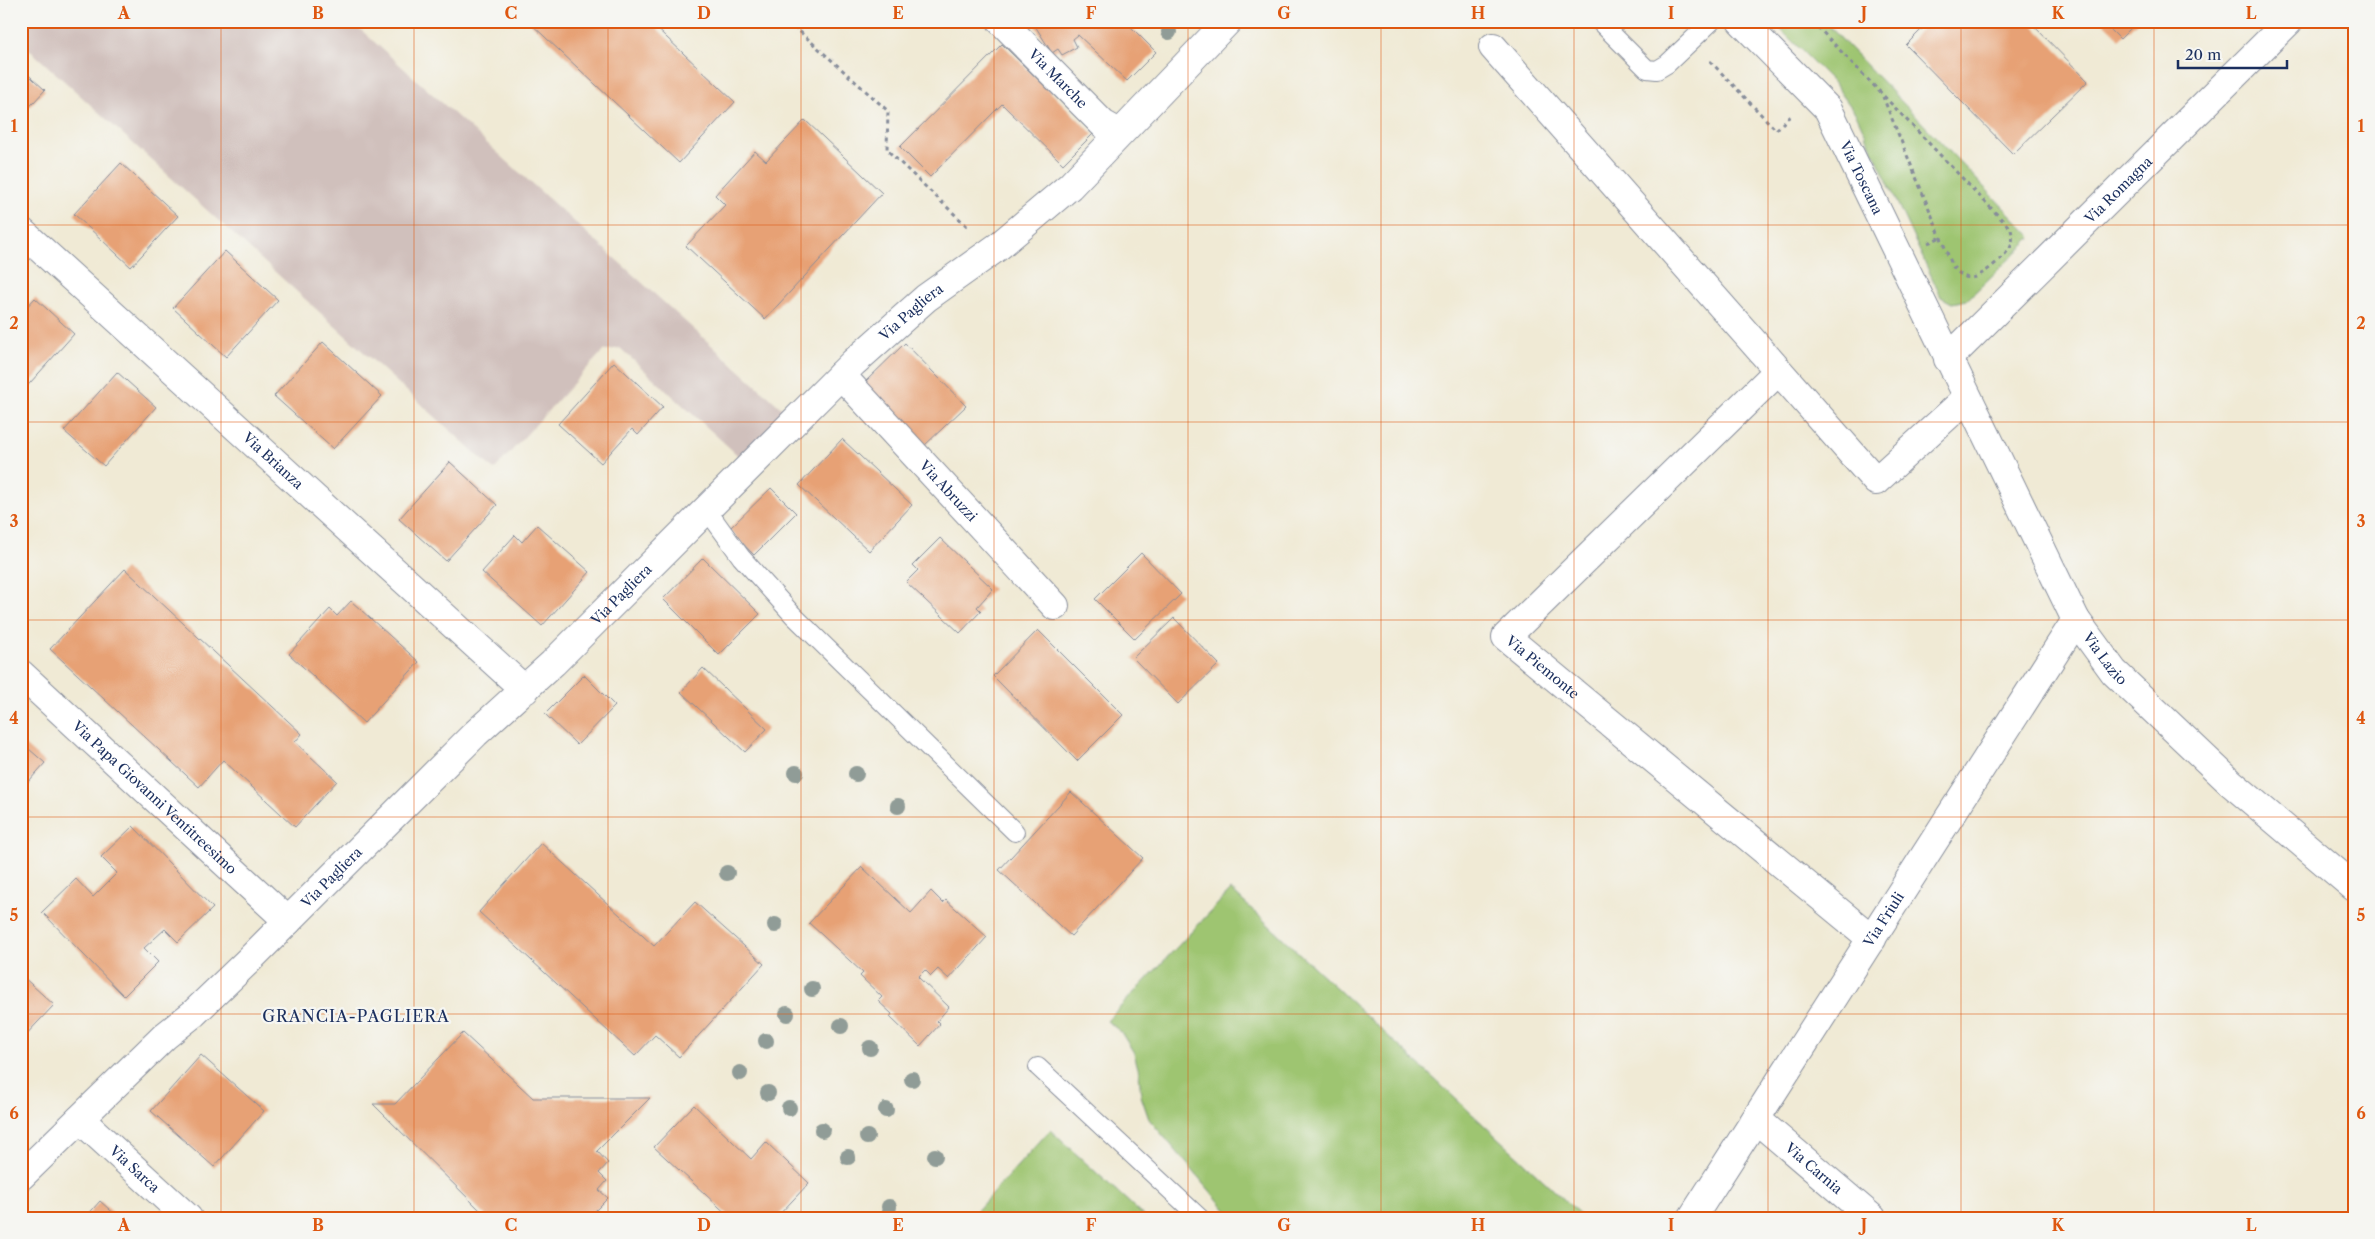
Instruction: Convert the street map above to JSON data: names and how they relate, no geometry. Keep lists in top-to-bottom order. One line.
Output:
{"streets":{"street":["Via Marche","Via Toscana","Via Romagna","Via Pagliera","Via Brianza","Via Abruzzi","Via Lazio","Via Piemonte","Via Papa Giovanni Ventitreesimo","Via Friuli","Via Carnia","Via Sarca"]},"crossings":[["Via Marche","Via Pagliera"],["Via Toscana","Via Romagna"],["Via Toscana","Via Lazio"],["Via Romagna","Via Lazio"],["Via Pagliera","Via Brianza"],["Via Pagliera","Via Abruzzi"],["Via Pagliera","Via Papa Giovanni Ventitreesimo"],["Via Pagliera","Via Sarca"],["Via Lazio","Via Friuli"],["Via Piemonte","Via Friuli"],["Via Friuli","Via Carnia"]],"districts":["GRANCIA-PAGLIERA"],"scale_bar":"20 m","grid":{"columns":["A","B","C","D","E","F","G","H","I","J","K","L"],"rows":["1","2","3","4","5","6"]}}
